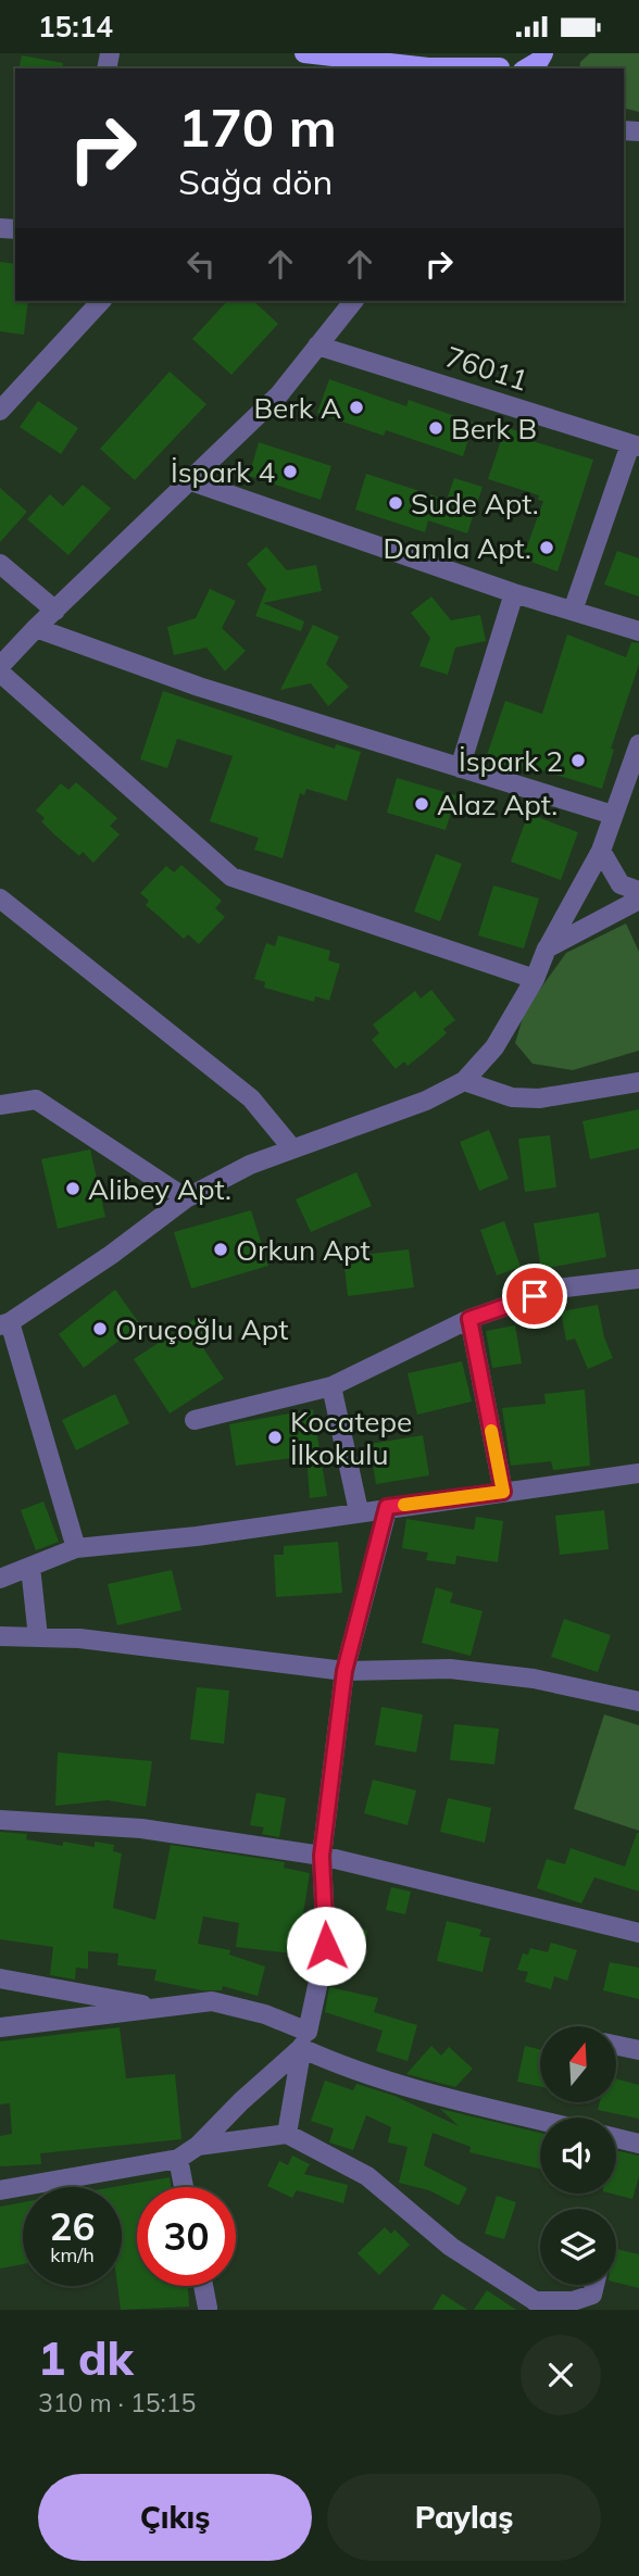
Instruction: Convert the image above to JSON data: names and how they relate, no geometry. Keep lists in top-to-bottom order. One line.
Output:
{"streets":{"street":["76011"]},"places":["Berk A","Berk B","İspark 4","Sude Apt.","Damla Apt.","İspark 2","Alaz Apt.","Alibey Apt.","Orkun Apt","Oruçoğlu Apt","Kocatepe İlkokulu"],"north":"top","page":{"status":"15:14","turn":["170 m","Sağa dön"],"speed":"26 km/h","limit":"30","heading":["1 dk","310 m · 15:15"],"buttons":["Çıkış","Paylaş"]}}
